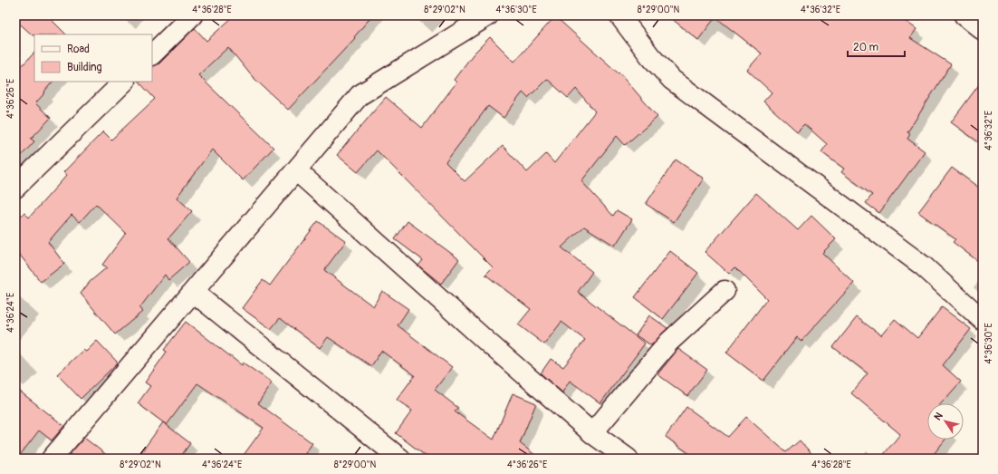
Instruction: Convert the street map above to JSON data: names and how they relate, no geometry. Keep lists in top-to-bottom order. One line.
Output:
{"legend":["Road","Building"],"scale_bar":"20 m","north":"top left","coordinates":["4°36'28\"E","8°29'02\"N","4°36'30\"E","8°29'00\"N","4°36'32\"E","4°36'26\"E","4°36'24\"E"]}
